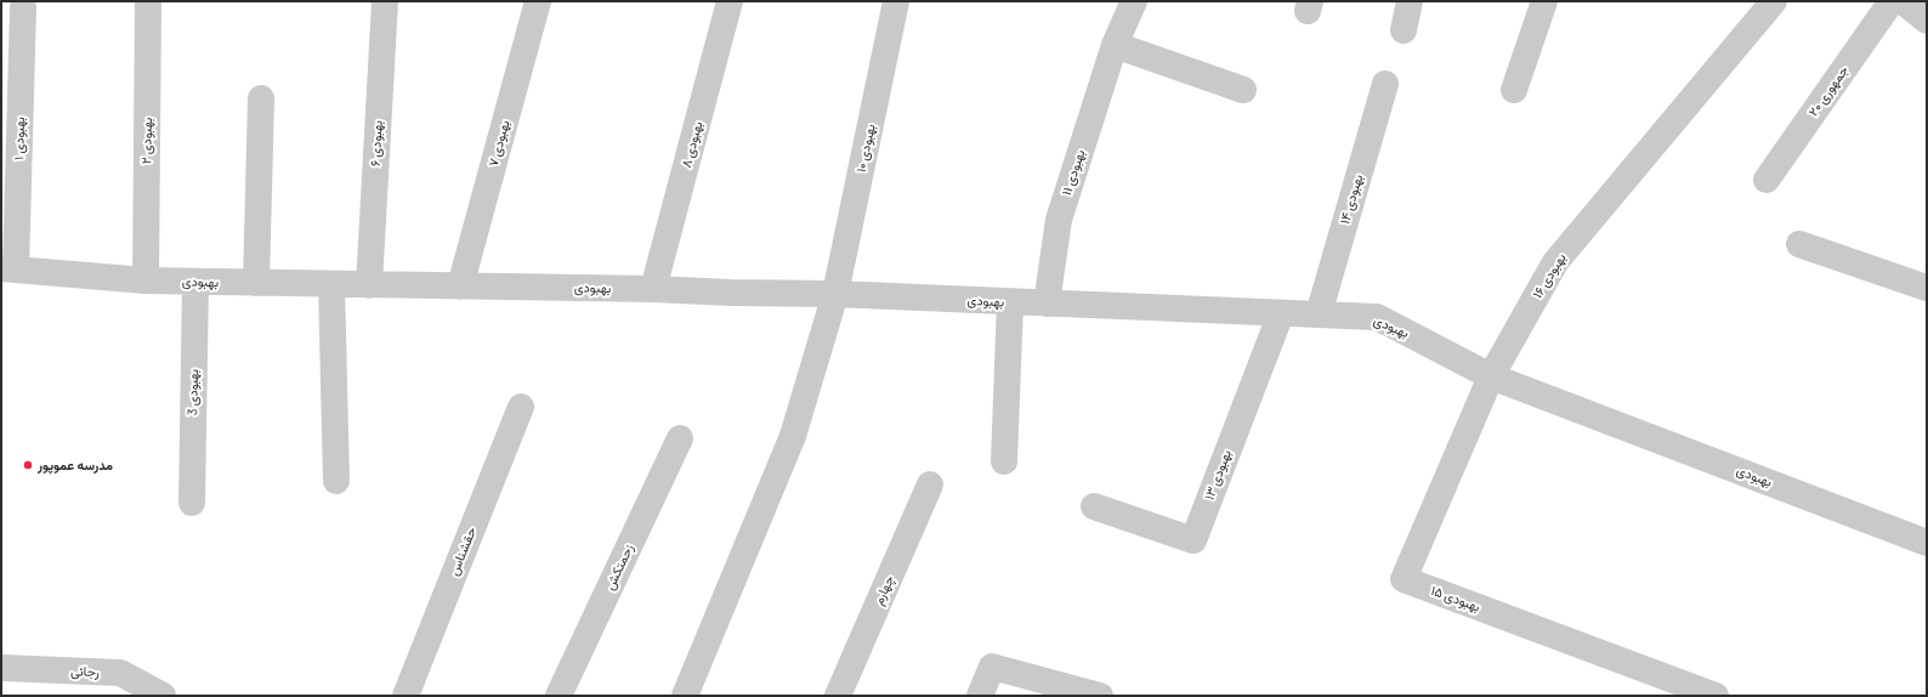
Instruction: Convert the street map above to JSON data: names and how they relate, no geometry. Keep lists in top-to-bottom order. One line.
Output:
{"streets":{"street":["جمهوری ۲۰","بهبودی ۱","بهبودی ۲","بهبودی ۶","بهبودی ۷","بهبودی ۸","بهبودی ۱۰","بهبودی ۱۱","بهبودی ۱۴","بهبودی ۱۶","بهبودی","بهبودی 3","بهبودی ۱۳","حقشناس","زحمتکش","چهارم","بهبودی ۱۵","رجائی"]},"crossings":[["بهبودی ۱","بهبودی"],["بهبودی ۲","بهبودی"],["بهبودی ۶","بهبودی"],["بهبودی ۷","بهبودی"],["بهبودی ۸","بهبودی"],["بهبودی ۱۰","بهبودی"],["بهبودی ۱۱","بهبودی"],["بهبودی ۱۴","بهبودی"],["بهبودی ۱۶","بهبودی"],["بهبودی ۱۶","بهبودی ۱۵"],["بهبودی","بهبودی 3"],["بهبودی","بهبودی ۱۳"],["بهبودی","بهبودی ۱۵"]],"places":["مدرسه عموپور"]}
